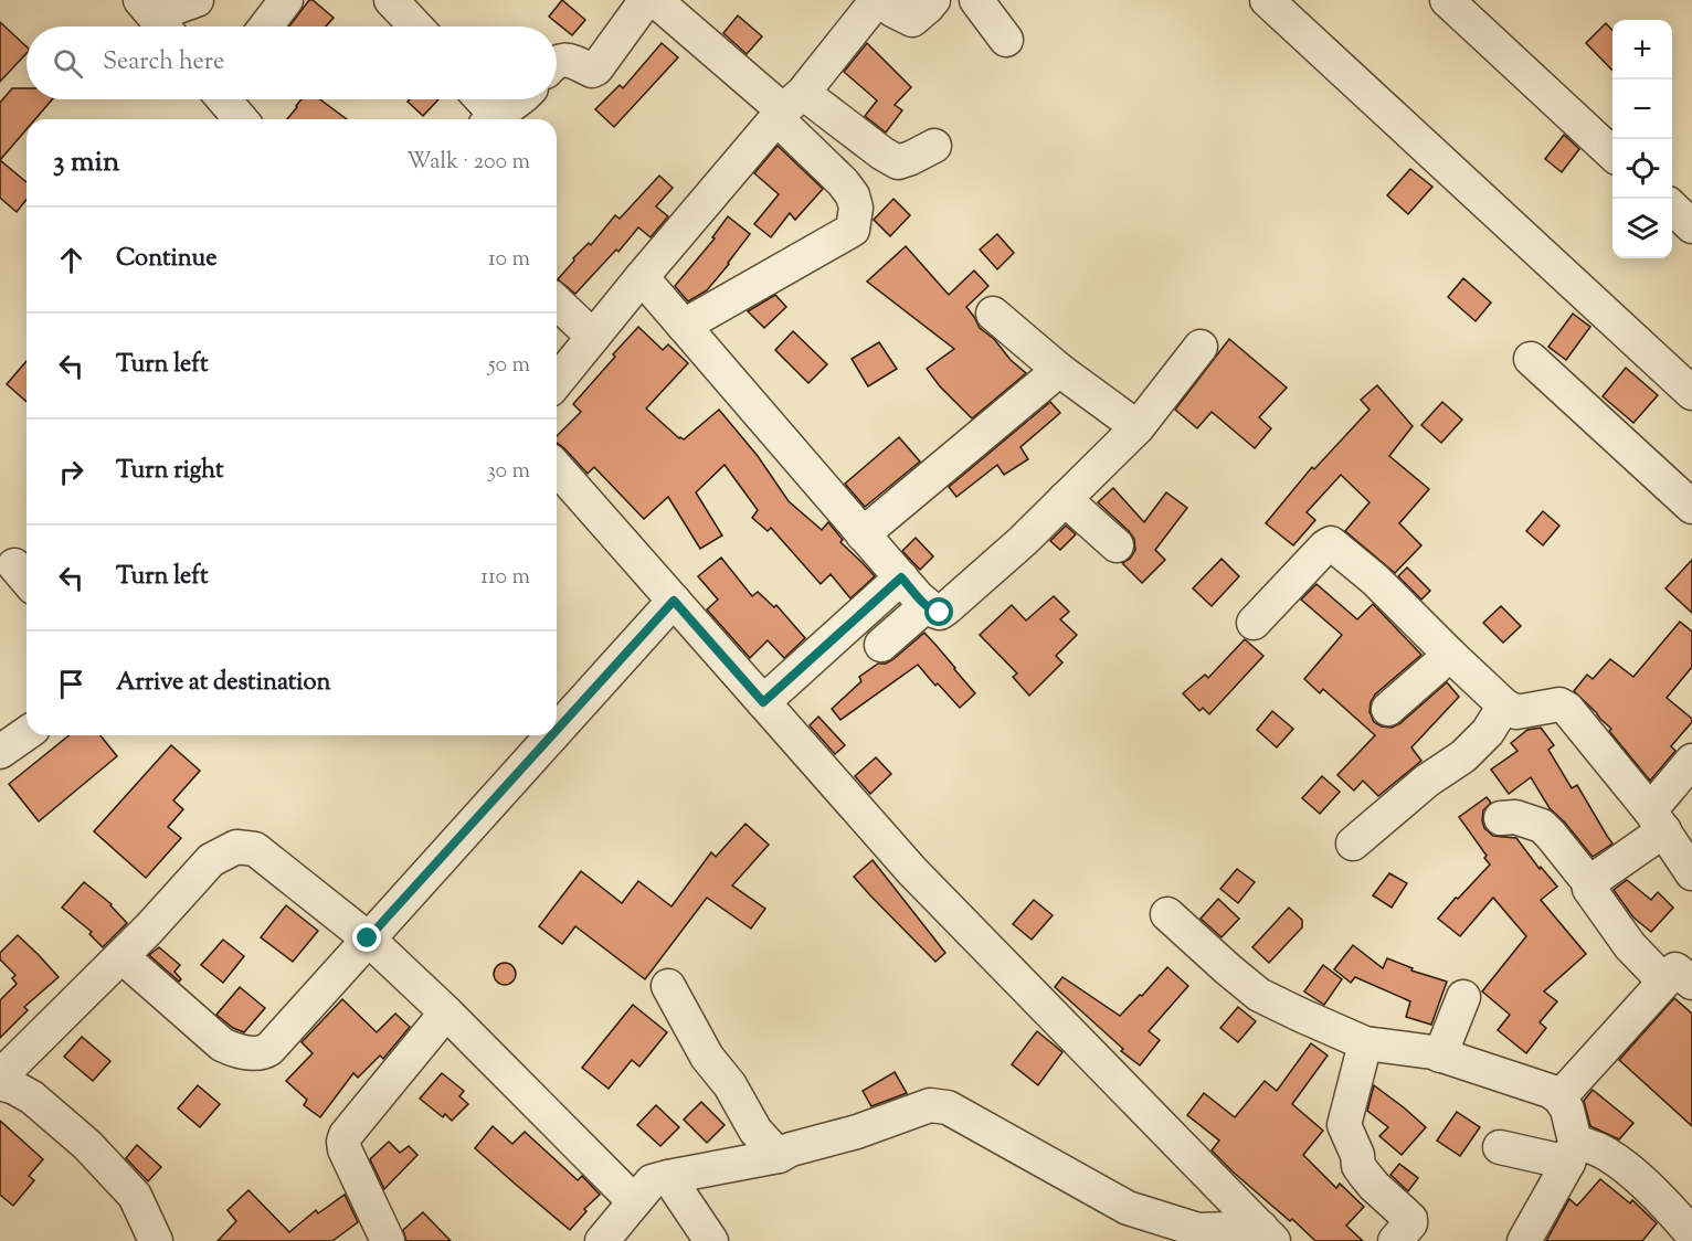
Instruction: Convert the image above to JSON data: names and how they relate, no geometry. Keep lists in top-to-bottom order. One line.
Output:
{"page":{"map_buttons":["+","−"],"search":"Search here","heading":["3 min","Walk · 200 m"],"list":[["Continue","10 m"],["Turn left","50 m"],["Turn right","30 m"],["Turn left","110 m"],"Arrive at destination"]}}
